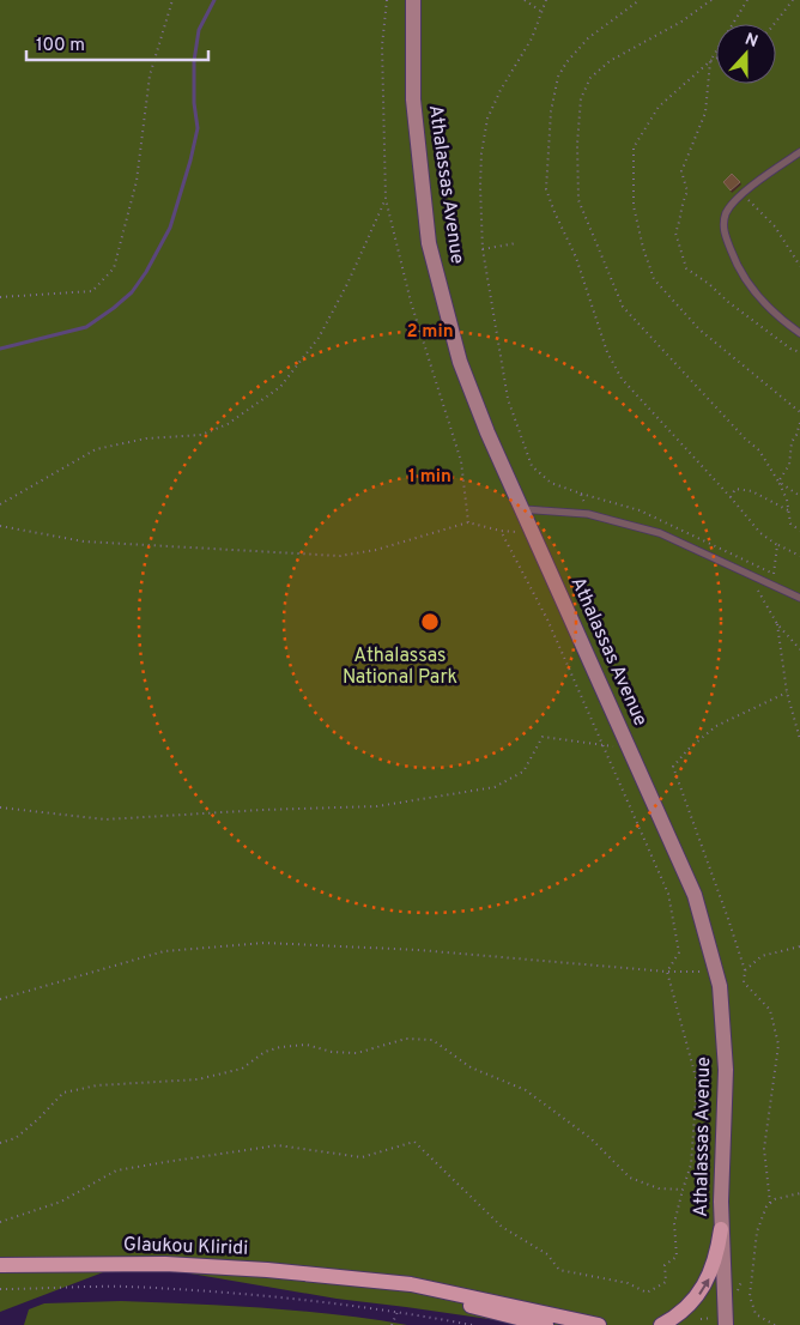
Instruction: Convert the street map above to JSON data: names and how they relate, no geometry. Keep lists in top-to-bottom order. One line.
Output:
{"streets":{"main road":["Athalassas Avenue","Glaukou Kliridi"]},"parks":["Athalassas National Park"],"scale_bar":"100 m","north":"top","rings":["2 min","1 min"]}
